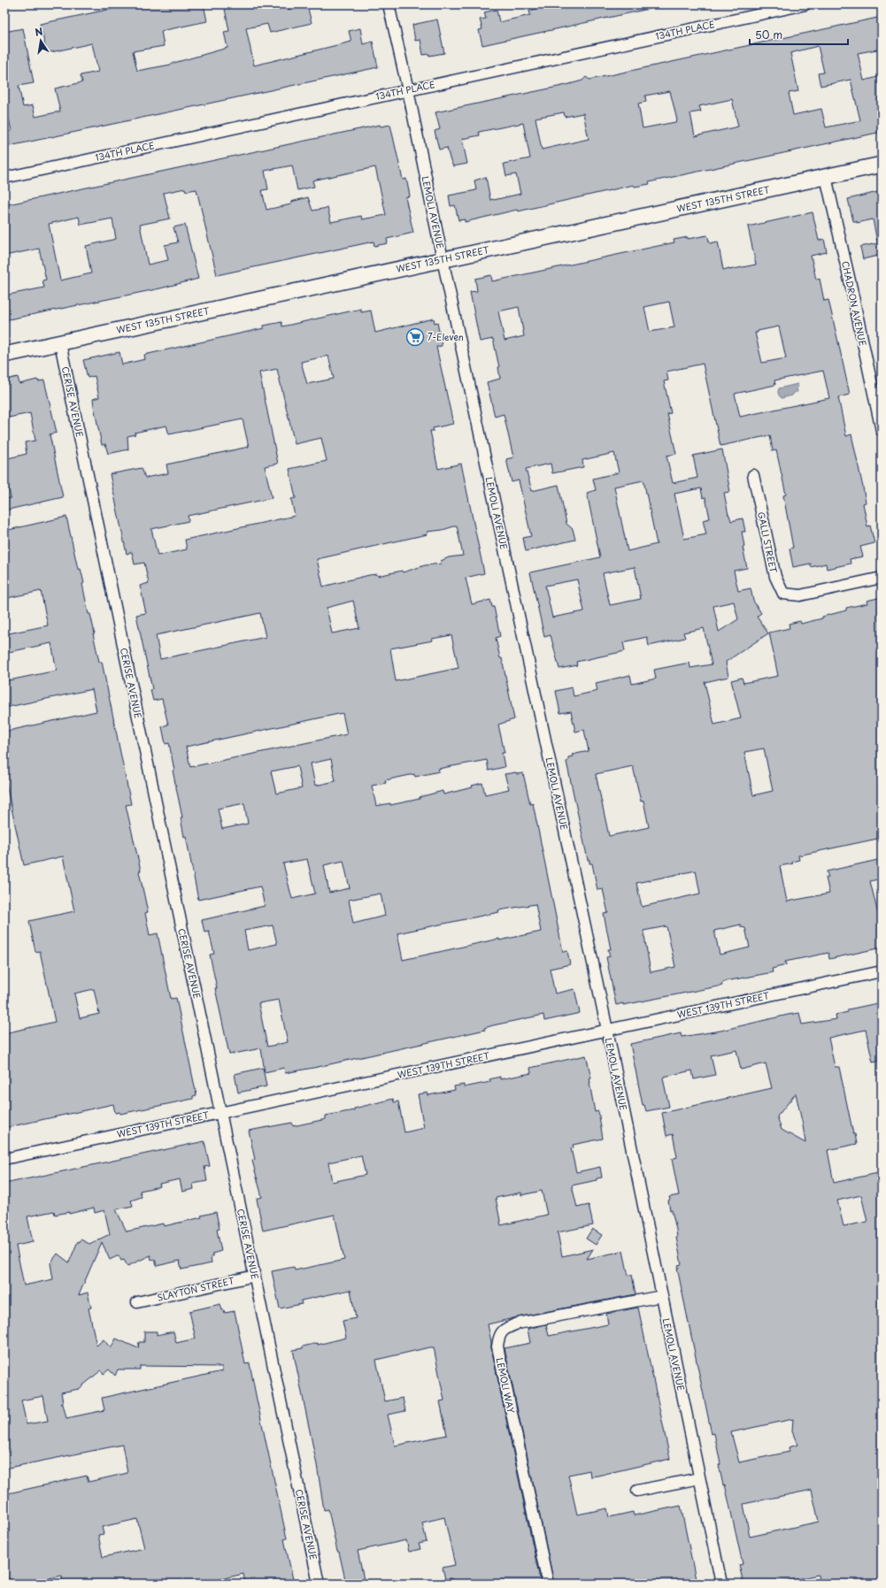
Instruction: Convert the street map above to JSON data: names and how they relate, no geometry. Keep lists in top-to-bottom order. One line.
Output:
{"streets":{"street":["134TH PLACE","WEST 135TH STREET","LEMOLI AVENUE","CHADRON AVENUE","CERISE AVENUE","GALLI STREET","WEST 139TH STREET","SLAYTON STREET","LEMOLI WAY"]},"crossings":[["134TH PLACE","LEMOLI AVENUE"],["WEST 135TH STREET","LEMOLI AVENUE"],["WEST 135TH STREET","CHADRON AVENUE"],["WEST 135TH STREET","CERISE AVENUE"],["LEMOLI AVENUE","WEST 139TH STREET"],["LEMOLI AVENUE","LEMOLI WAY"],["CERISE AVENUE","WEST 139TH STREET"],["CERISE AVENUE","SLAYTON STREET"]],"places":{"supermarket":["7-Eleven"]},"scale_bar":"50 m","north":"top"}
